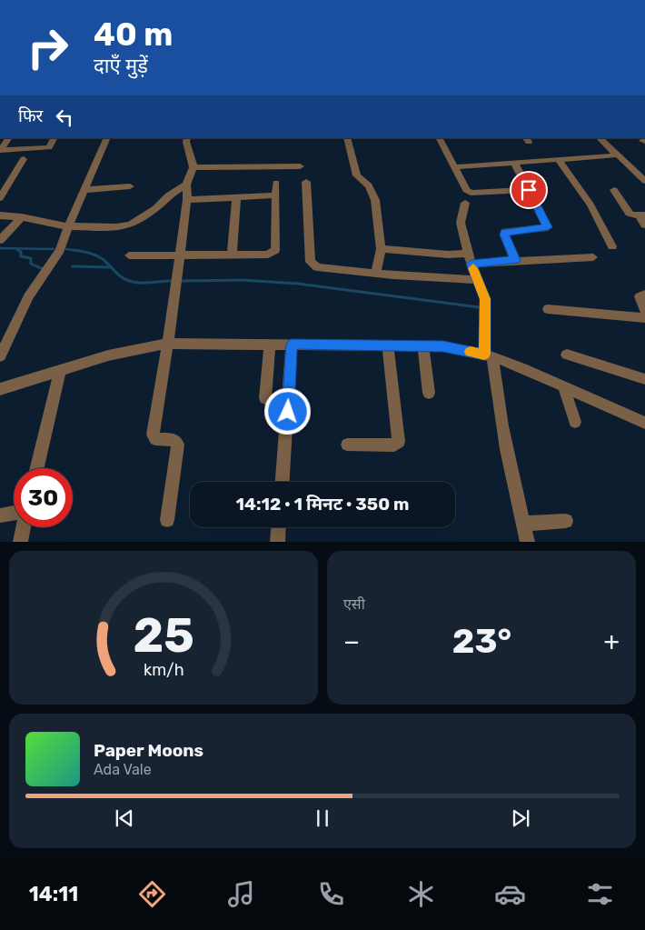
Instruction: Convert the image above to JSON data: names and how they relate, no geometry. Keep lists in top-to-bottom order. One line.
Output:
{"page":{"turn":["40 m","दाएँ मुड़ें"],"then":"फिर","limit":"30","trip":"14:12 · 1 मिनट · 350 m","tile":"एसी","heat":["−","23°","+"],"song":["Paper Moons","Ada Vale"],"tabs":"14:11","gauge":["25","km/h"]}}
